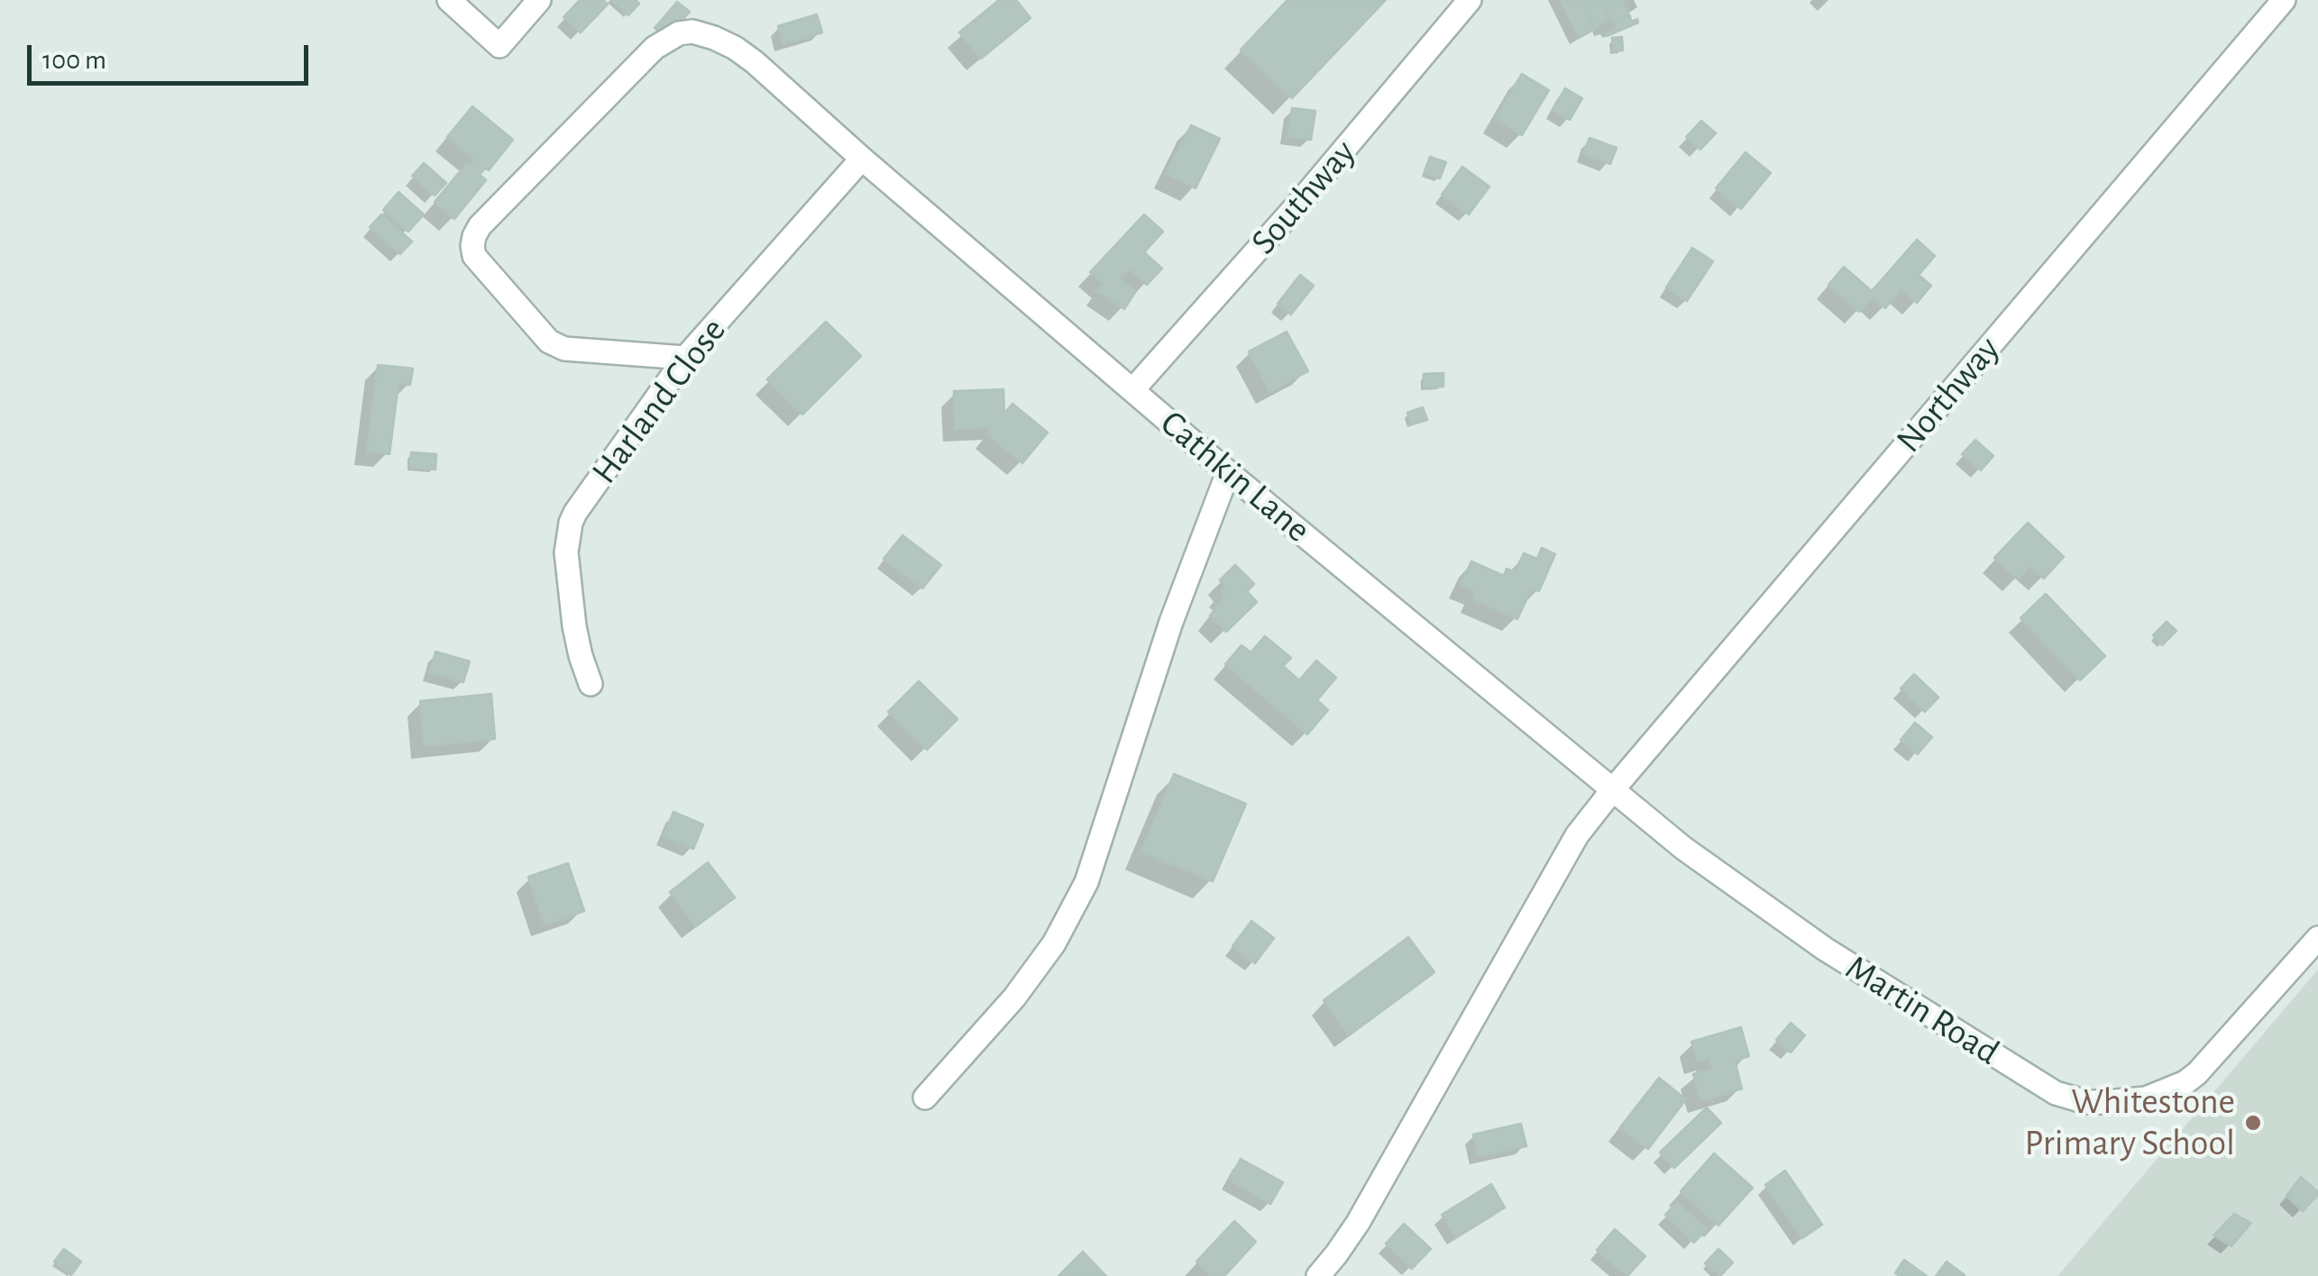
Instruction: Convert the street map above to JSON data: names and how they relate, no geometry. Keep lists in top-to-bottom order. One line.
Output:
{"streets":{"street":["Southway","Northway","Harland Close","Cathkin Lane","Martin Road"]},"crossings":[["Southway","Cathkin Lane"],["Northway","Cathkin Lane"],["Northway","Martin Road"],["Harland Close","Cathkin Lane"],["Cathkin Lane","Martin Road"]],"places":["Whitestone Primary School"],"scale_bar":"100 m"}
